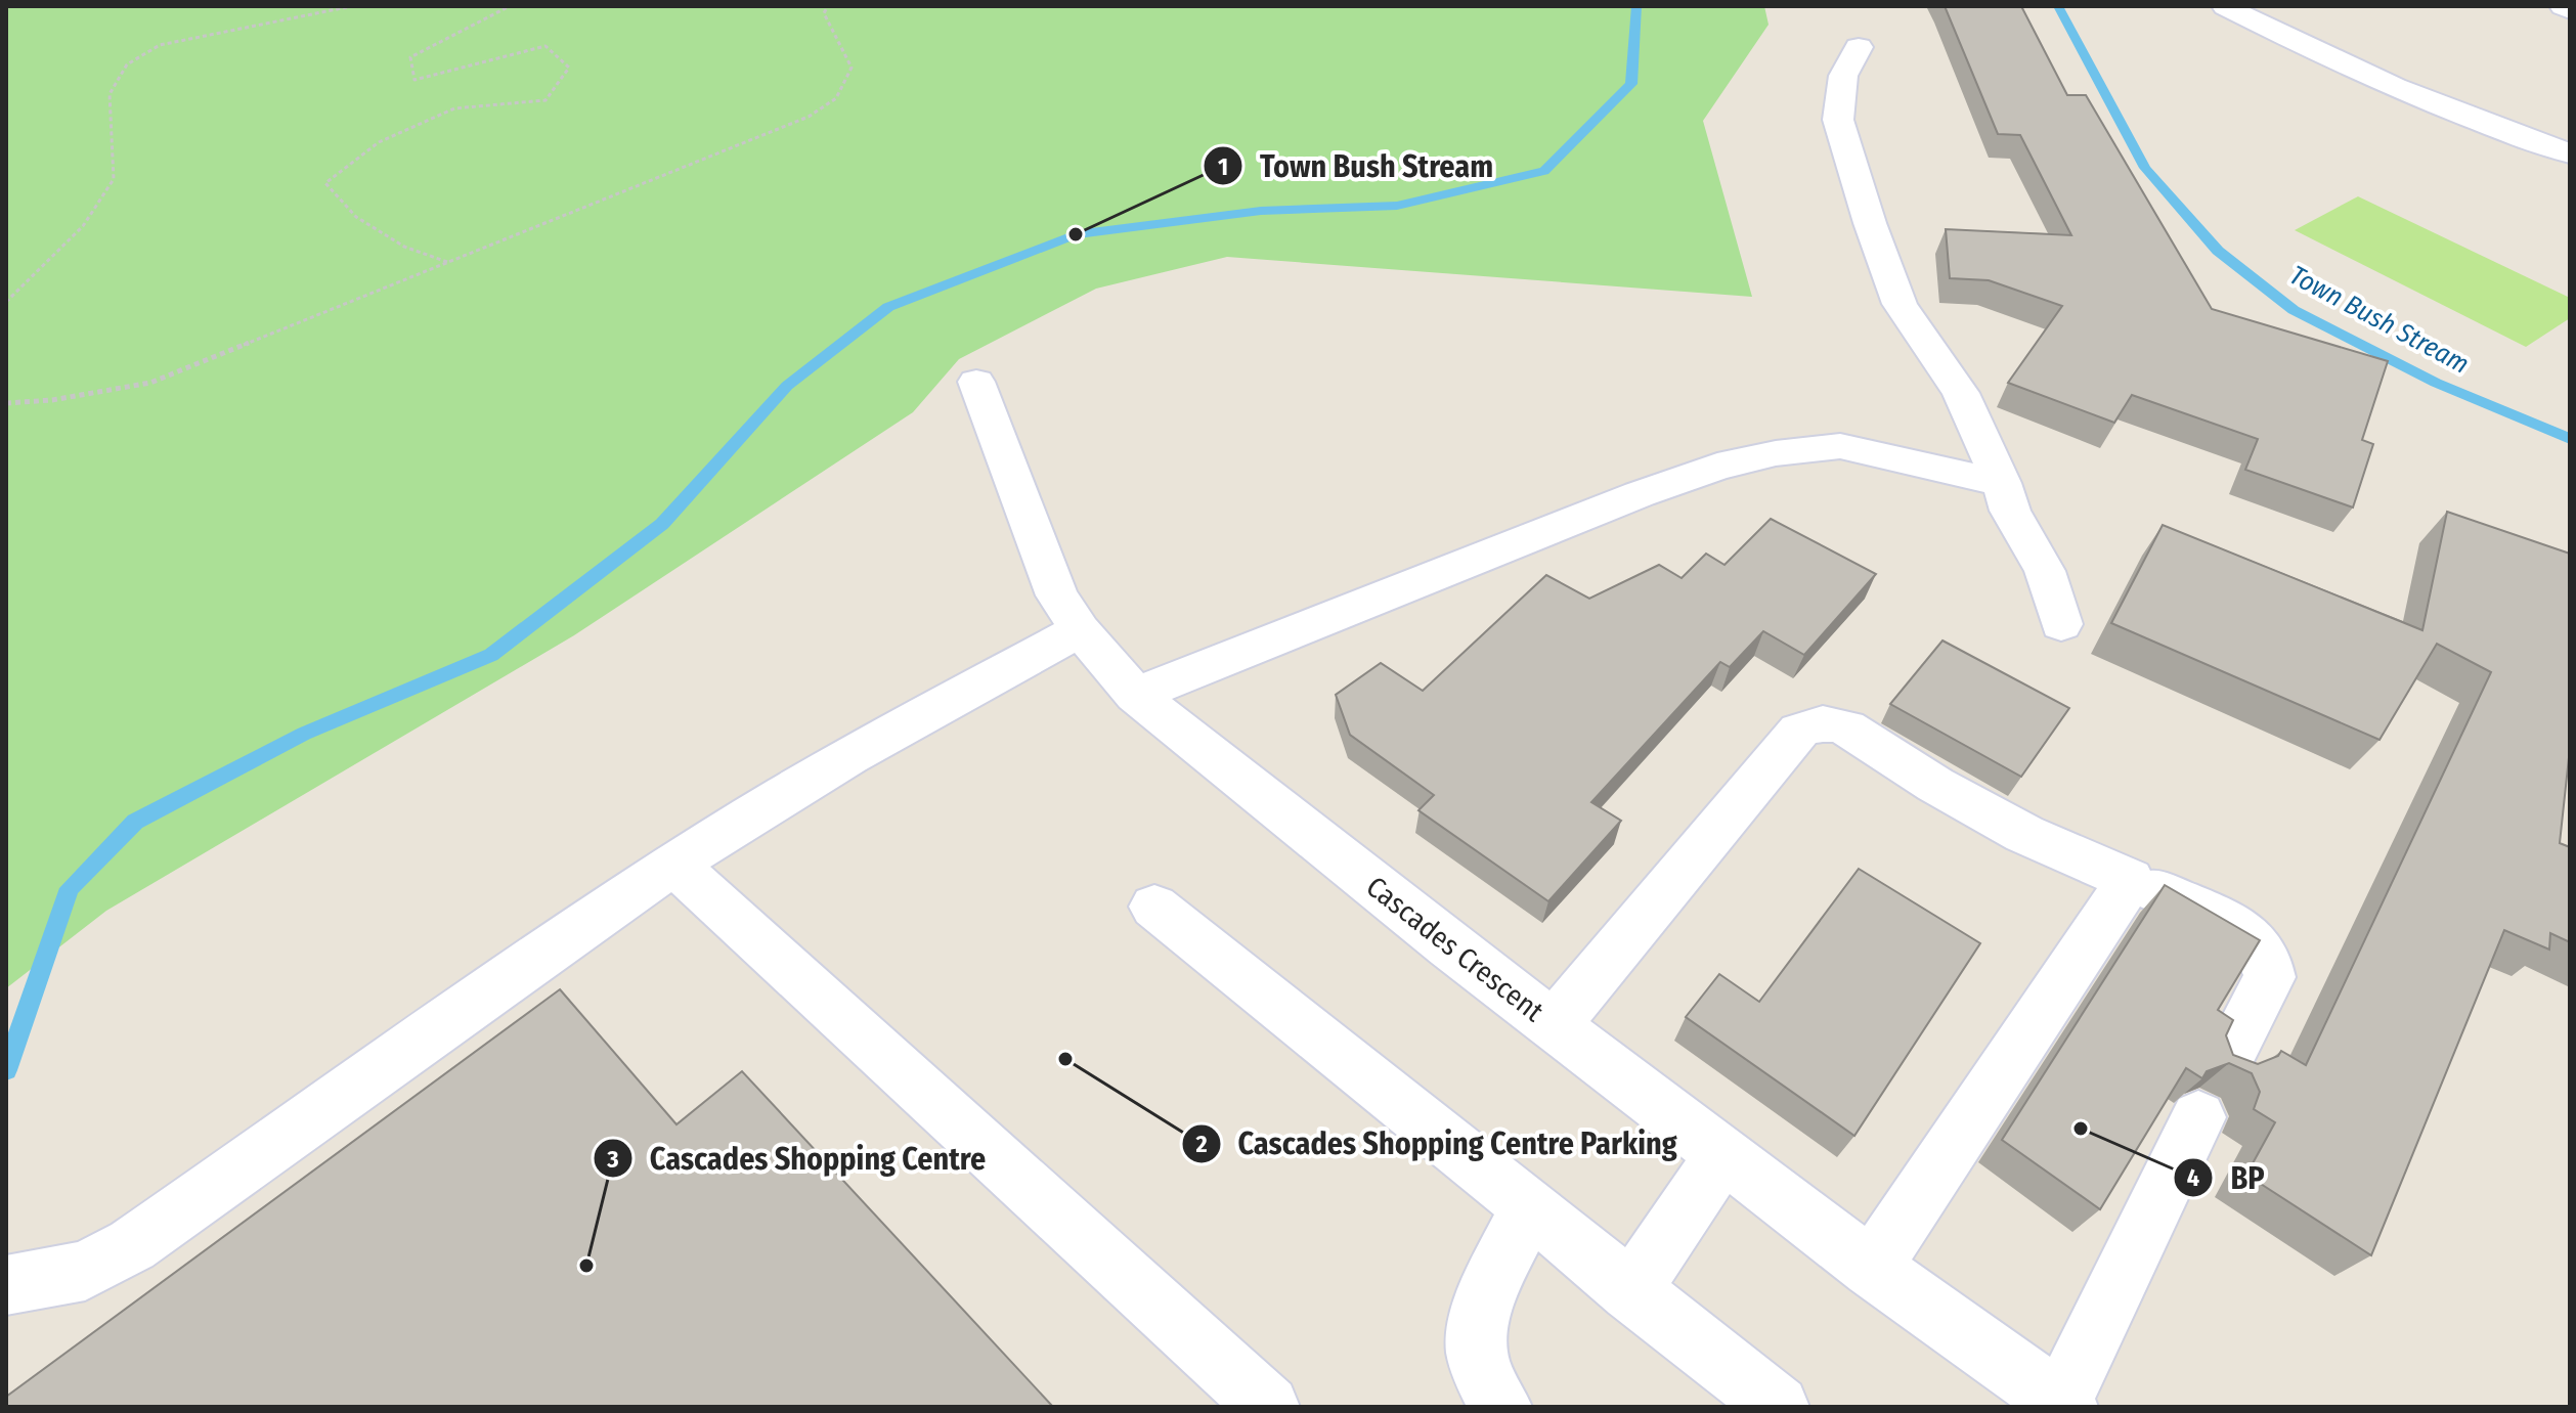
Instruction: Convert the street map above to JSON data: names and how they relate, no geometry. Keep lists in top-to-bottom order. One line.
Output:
{"streets":{"street":["Cascades Crescent"]},"water":["Town Bush Stream"],"places":["Town Bush Stream","Cascades Shopping Centre Parking","BP","Cascades Shopping Centre"]}
